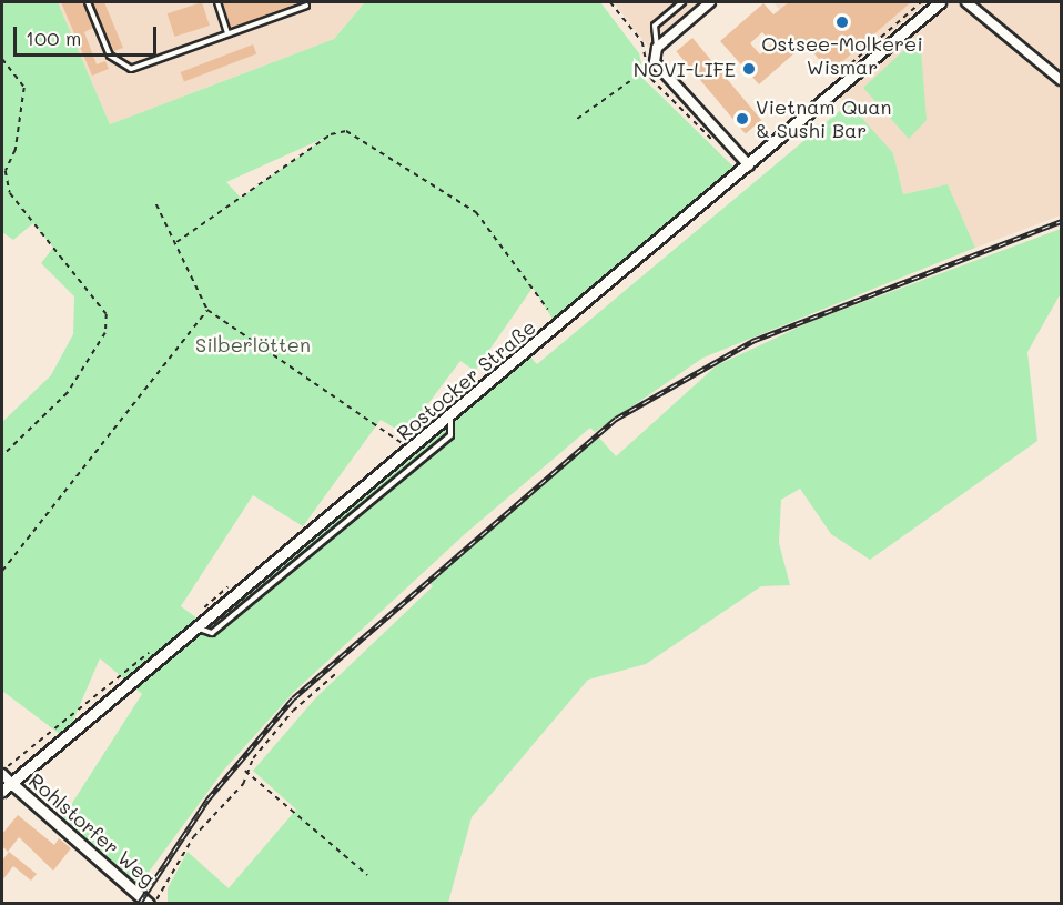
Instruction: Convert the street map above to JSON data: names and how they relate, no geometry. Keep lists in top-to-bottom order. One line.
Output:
{"streets":{"street":["Rostocker Straße","Rohlstorfer Weg"]},"crossings":[["Rostocker Straße","Rohlstorfer Weg"]],"parks":["Silberlötten"],"places":["Ostsee-Molkerei Wismar","NOVI-LIFE","Vietnam Quan & Sushi Bar"],"scale_bar":"100 m"}
